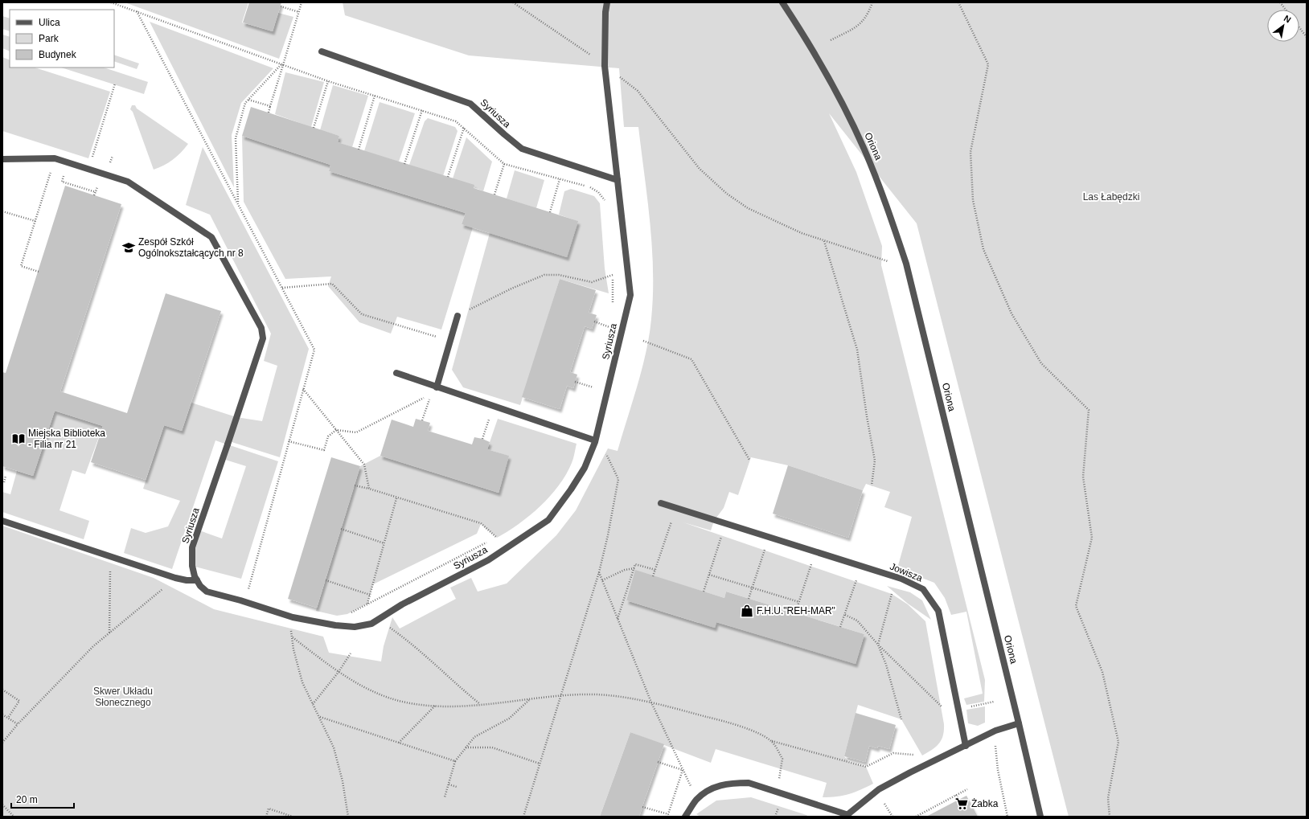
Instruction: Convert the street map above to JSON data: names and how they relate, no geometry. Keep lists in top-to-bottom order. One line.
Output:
{"streets":{"street":["Syriusza","Oriona","Jowisza"]},"parks":["Las Łabędzki","Skwer Układu Słonecznego"],"places":{"school or university":["Zespół Szkół Ogólnokształcących nr 8"],"library":["Miejska Biblioteka - Filia nr 21"],"shop":["F.H.U.\"REH-MAR\""],"supermarket":["Żabka"]},"legend":["Ulica","Park","Budynek"],"scale_bar":"20 m","north":"top right"}
